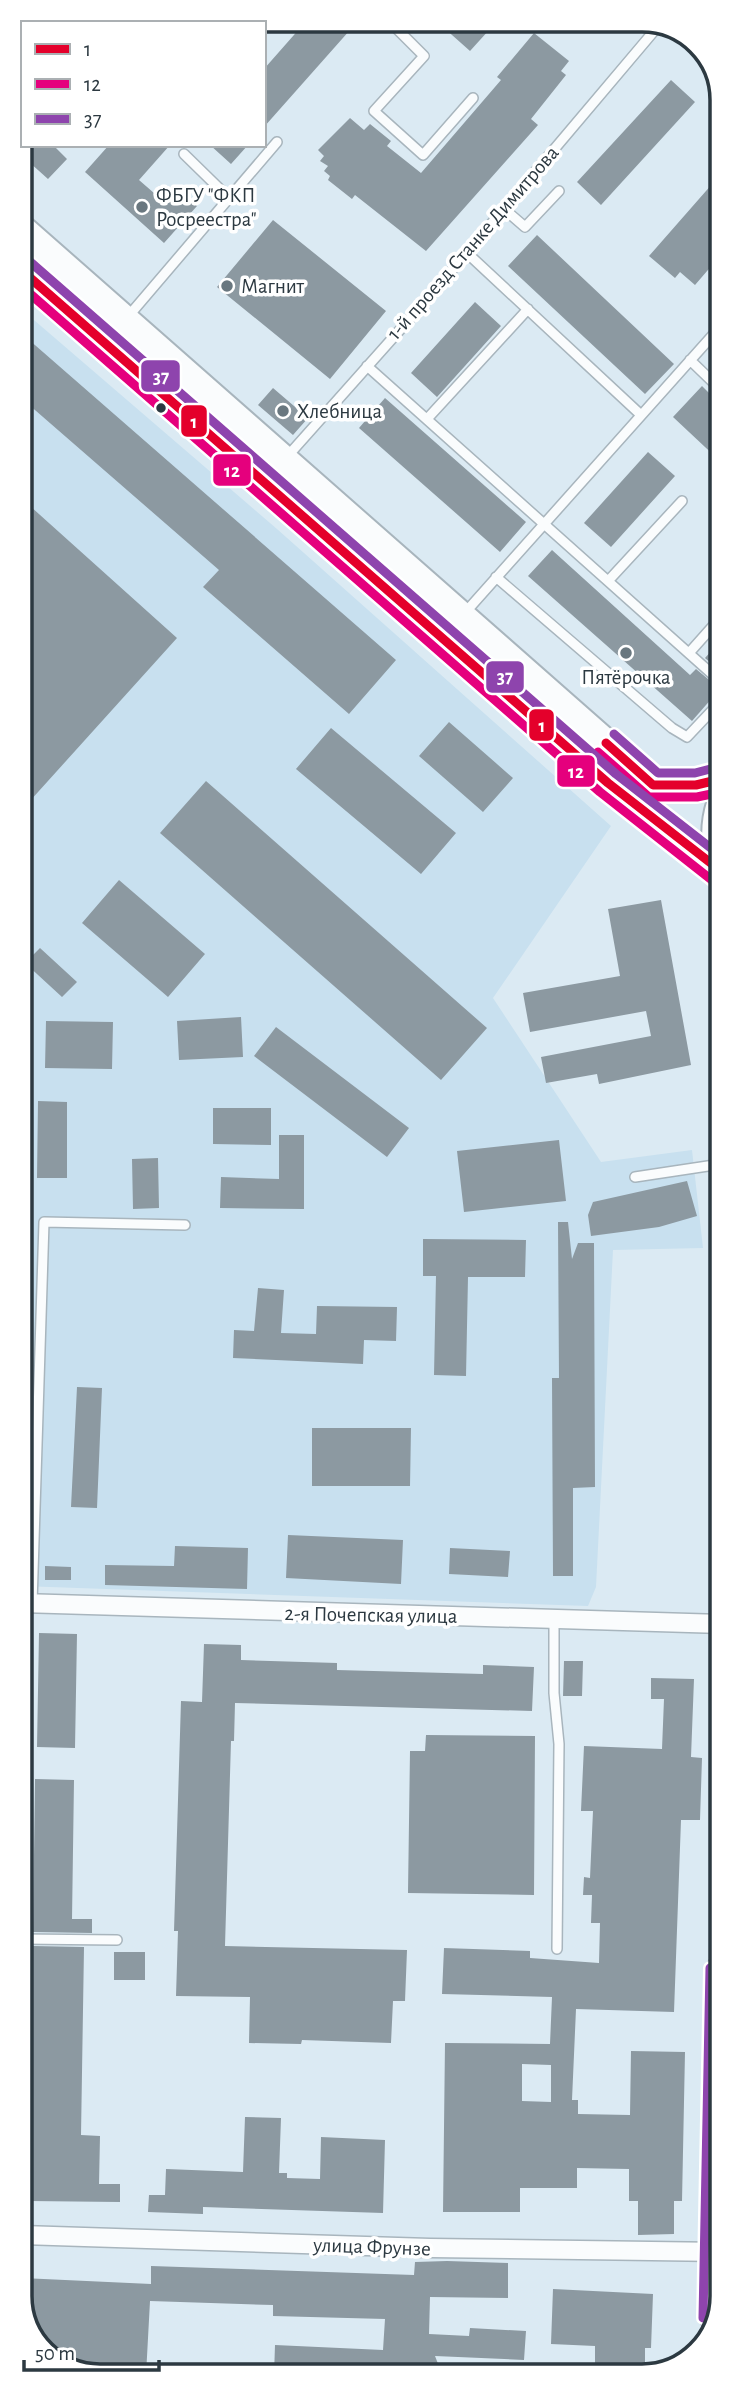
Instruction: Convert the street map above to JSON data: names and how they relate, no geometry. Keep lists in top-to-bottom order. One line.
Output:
{"streets":{"street":["2-я Почепская улица","улица Фрунзе"],"lane":["1-й проезд Станке Димитрова"]},"places":["ФБГУ \"ФКП Росреестра\"","Магнит","Хлебница","Пятёрочка"],"lines":["transit line 37","transit line 1","transit line 12"],"legend":["1","12","37"],"scale_bar":"50 m"}
